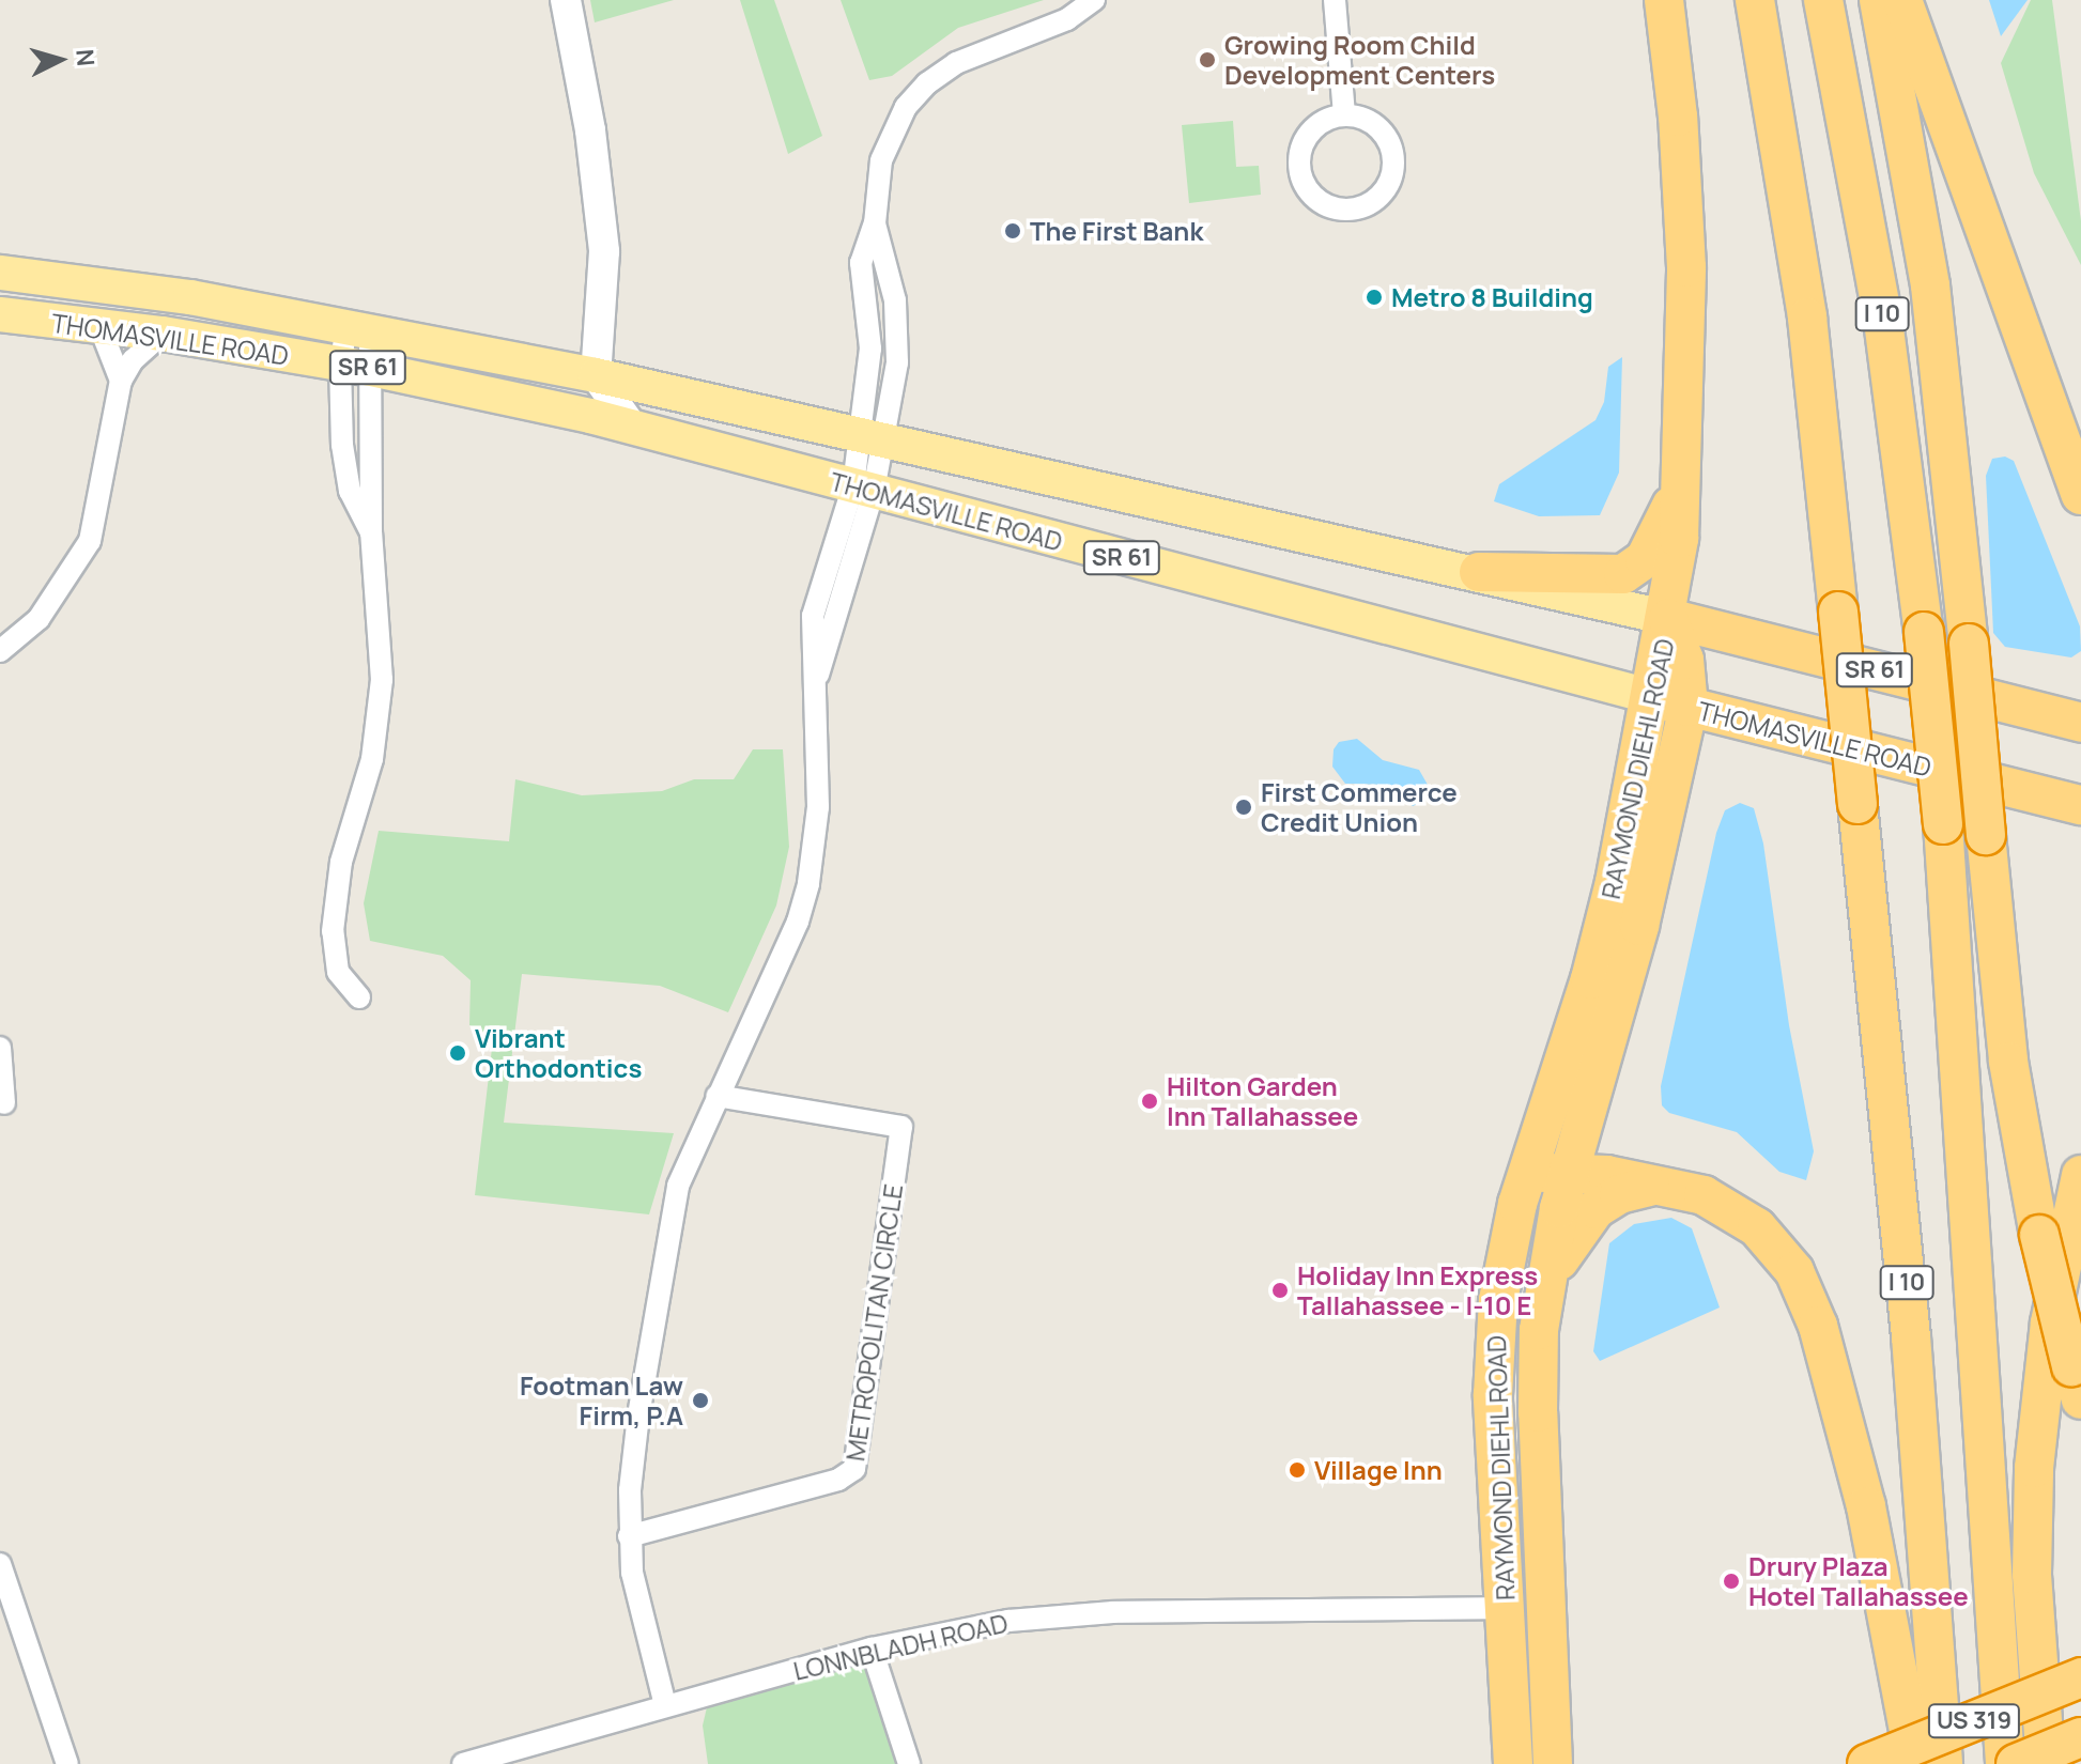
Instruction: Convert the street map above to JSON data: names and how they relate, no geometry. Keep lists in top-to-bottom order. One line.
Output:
{"streets":{"highway":["I 10","THOMASVILLE ROAD","SR 61","RAYMOND DIEHL ROAD","US 319"],"street":["METROPOLITAN CIRCLE","LONNBLADH ROAD"]},"crossings":[["THOMASVILLE ROAD","RAYMOND DIEHL ROAD"],["RAYMOND DIEHL ROAD","LONNBLADH ROAD"]],"places":["Growing Room Child Development Centers","The First Bank","Metro 8 Building","First Commerce Credit Union","Vibrant Orthodontics","Hilton Garden Inn Tallahassee","Holiday Inn Express Tallahassee - I-10 E","Footman Law Firm, P.A","Village Inn","Drury Plaza Hotel Tallahassee"],"north":"right"}
